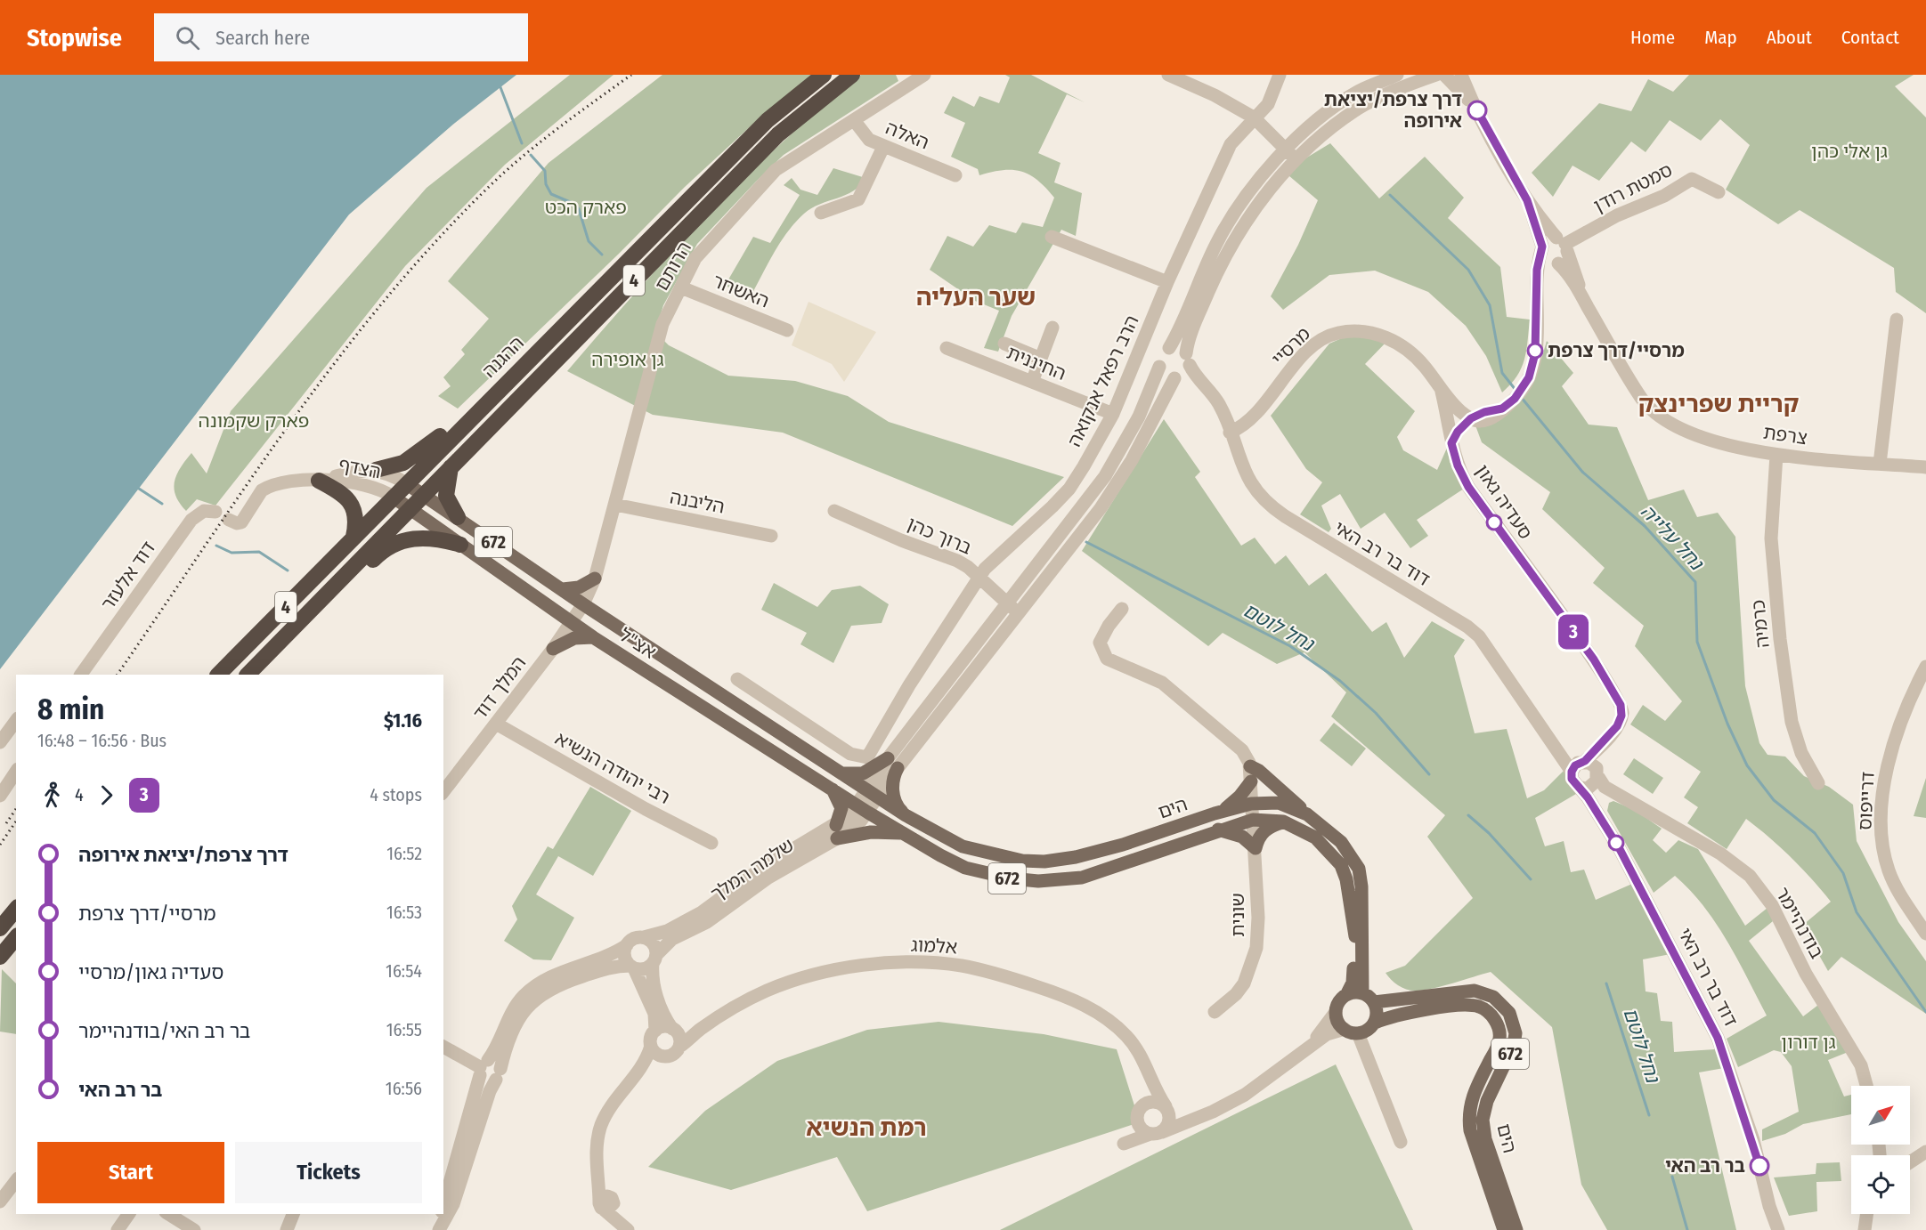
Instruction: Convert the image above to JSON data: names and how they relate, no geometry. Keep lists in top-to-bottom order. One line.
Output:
{"streets":{"highway":["4","ההגנה"],"main road":["672","אצ\"ל","הים"],"street":["האלה","סמטת רודן","הרותם","האשחר","מרסיי","החיננית","הרב רפאל אנקואה","צרפת","הצדף","הליבנה","סעדיה גאון","ברוך כהן","דוד בר רב האי","דוד אלעזר","כרמיה","המלך דוד","רבי יהודה הנשיא","דרייפוס","שלמה המלך","שונית","בודנהיימר","אלמוג"]},"crossings":[["האלה","הרותם"],["סמטת רודן","צרפת"],["הרותם","האשחר"],["הרותם","הליבנה"],["הרותם","אצ\"ל"],["הרותם","המלך דוד"],["4","אצ\"ל"],["מרסיי","סעדיה גאון"],["מרסיי","דוד בר רב האי"],["ההגנה","הצדף"],["ההגנה","אצ\"ל"],["החיננית","הרב רפאל אנקואה"],["הרב רפאל אנקואה","ברוך כהן"],["צרפת","כרמיה"],["הצדף","אצ\"ל"],["סעדיה גאון","דוד בר רב האי"],["סעדיה גאון","בודנהיימר"],["דוד בר רב האי","בודנהיימר"],["אצ\"ל","המלך דוד"],["אצ\"ל","הים"],["אצ\"ל","שלמה המלך"],["המלך דוד","רבי יהודה הנשיא"],["הים","שלמה המלך"],["הים","שונית"]],"districts":["שער העליה","קריית שפרינצק","רמת הנשיא"],"water":["נחל עלייה","נחל לוטם"],"parks":["גן אלי כהן","פארק הכט","גן אופירה","פארק שקמונה","גן דורון"],"places":["דרך צרפת/יציאת אירופה","מרסיי/דרך צרפת","בר רב האי"],"lines":["bus line 3"],"north":"top right","page":{"header":"Stopwise","search":"Search here","nav":["Home","Map","About","Contact"],"on_map":"3","heading":["8 min","16:48 – 16:56 · Bus","$1.16"],"legs":["4","3","4 stops"],"list":[{"name":"דרך צרפת/יציאת אירופה","value":"16:52"},{"name":"מרסיי/דרך צרפת","value":"16:53"},{"name":"סעדיה גאון/מרסיי","value":"16:54"},{"name":"בר רב האי/בודנהיימר","value":"16:55"},{"name":"בר רב האי","value":"16:56"}],"buttons":["Start","Tickets"]}}
